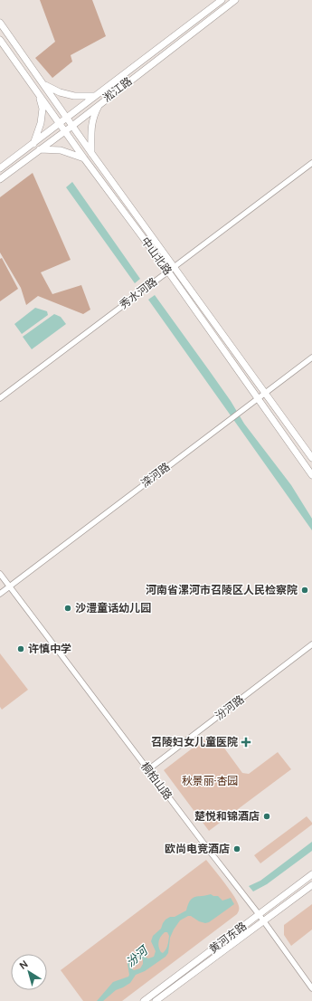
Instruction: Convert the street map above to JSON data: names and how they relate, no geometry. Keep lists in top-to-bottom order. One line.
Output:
{"streets":{"main road":["淞江路","中山北路","黄河东路"],"street":["秀水河路","滦河路","汾河路","桐柏山路"]},"crossings":[["淞江路","中山北路"],["中山北路","秀水河路"],["中山北路","滦河路"],["滦河路","桐柏山路"],["汾河路","桐柏山路"],["桐柏山路","黄河东路"]],"water":["汾河"],"parks":["秋景丽·杏园"],"places":{"other":["河南省漯河市召陵区人民检察院","沙澧童话幼儿园","许慎中学","楚悦和锦酒店","欧尚电竞酒店"],"health":["召陵妇女儿童医院"]},"north":"top left"}
